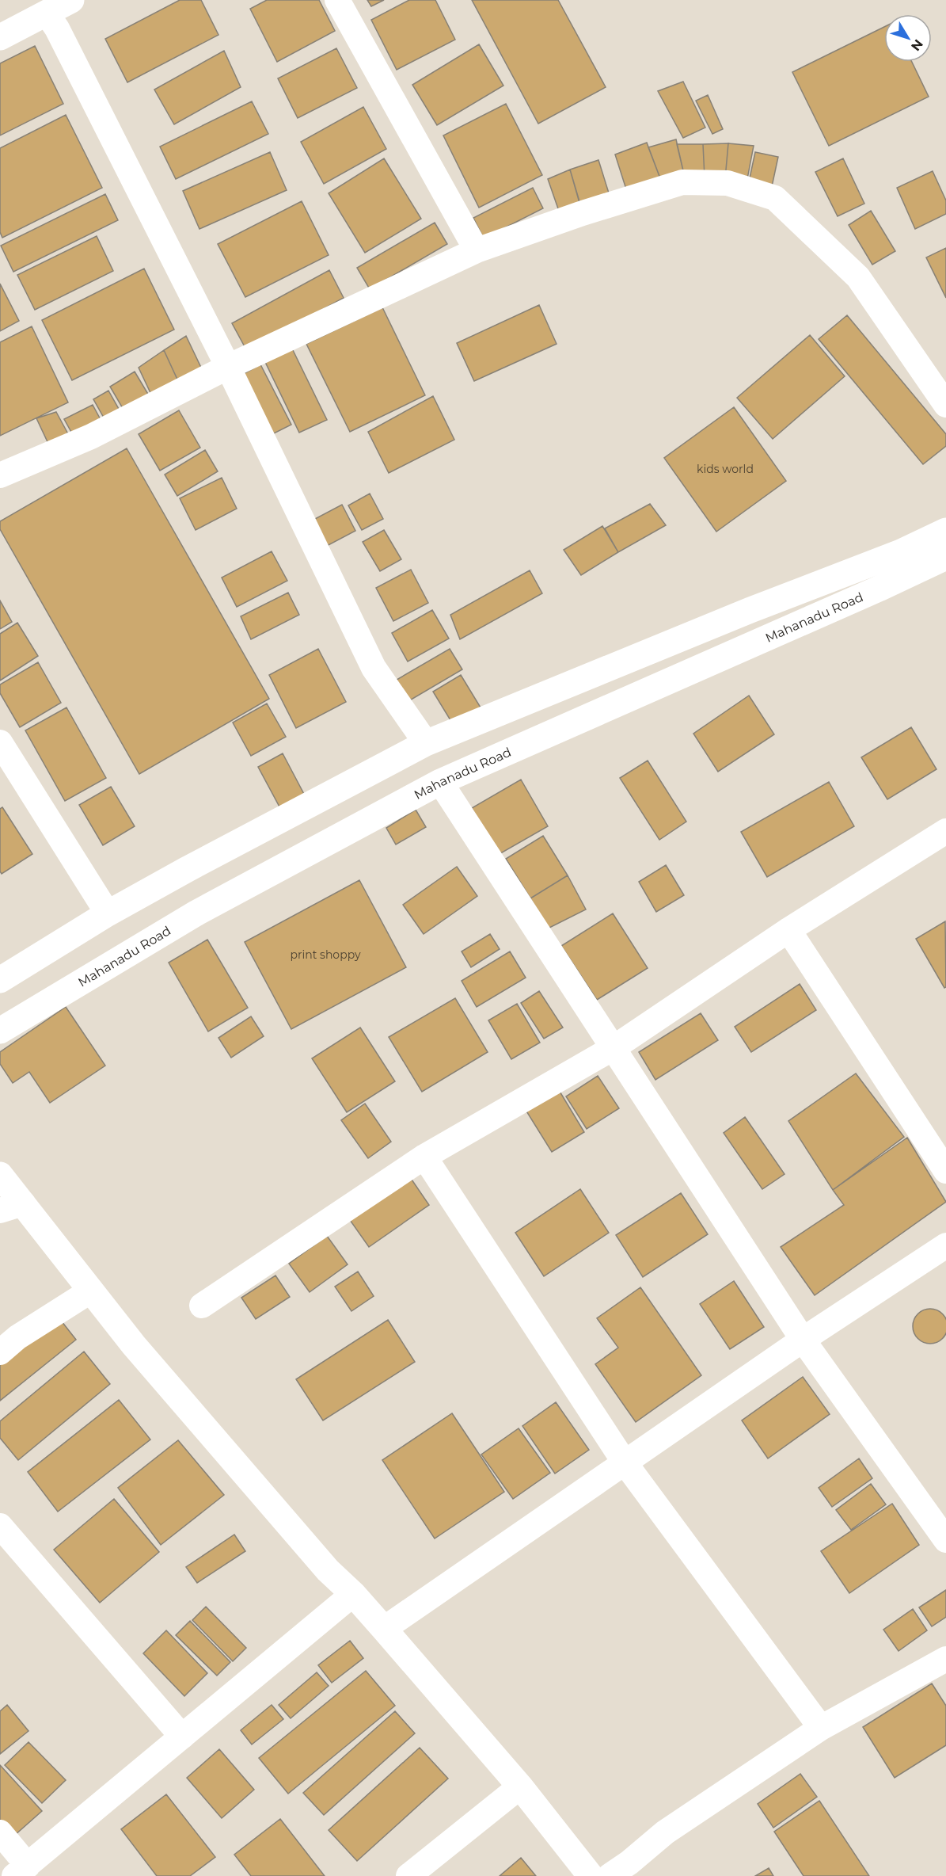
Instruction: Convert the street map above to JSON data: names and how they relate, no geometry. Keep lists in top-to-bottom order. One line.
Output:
{"streets":{"street":["Mahanadu Road"]},"house_numbers":["kids world","print shoppy"],"north":"bottom right"}
